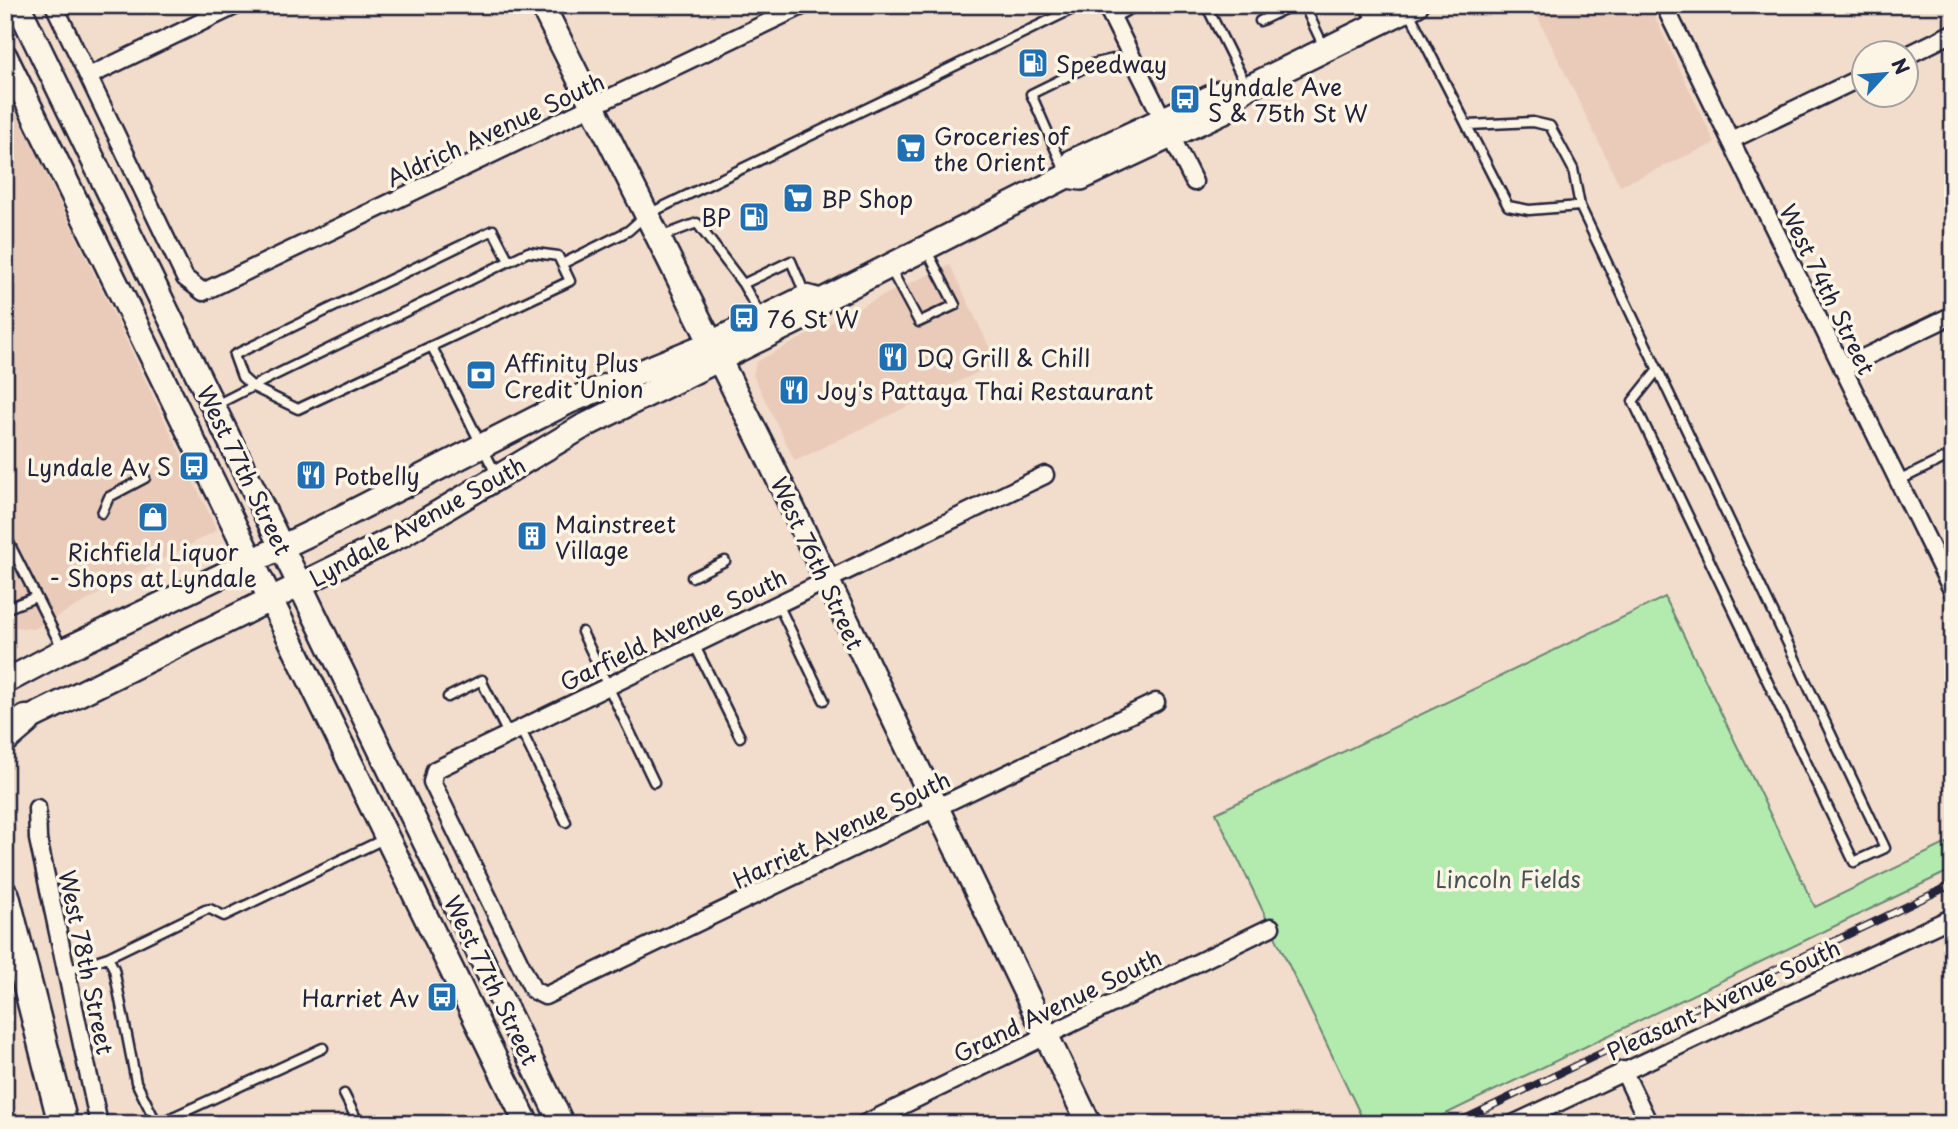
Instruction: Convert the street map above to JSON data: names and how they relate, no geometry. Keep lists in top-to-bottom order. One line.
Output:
{"streets":{"street":["Aldrich Avenue South","West 74th Street","West 77th Street","Lyndale Avenue South","West 76th Street","Garfield Avenue South","Harriet Avenue South","West 78th Street","Pleasant Avenue South","Grand Avenue South"]},"crossings":[["Aldrich Avenue South","West 76th Street"],["West 77th Street","Lyndale Avenue South"],["Lyndale Avenue South","West 76th Street"],["West 76th Street","Garfield Avenue South"],["West 76th Street","Harriet Avenue South"],["West 76th Street","Grand Avenue South"],["Garfield Avenue South","Harriet Avenue South"]],"parks":["Lincoln Fields"],"places":{"fuel station":["Speedway","BP"],"bus stop":["Lyndale Ave S & 75th St W","76 St W","Lyndale Av S","Harriet Av"],"supermarket":["Groceries of the Orient","BP Shop"],"restaurant":["DQ Grill & Chill","Joy's Pattaya Thai Restaurant","Potbelly"],"bank":["Affinity Plus Credit Union"],"shop":["Richfield Liquor - Shops at Lyndale"],"building":["Mainstreet Village"]},"north":"top right"}
